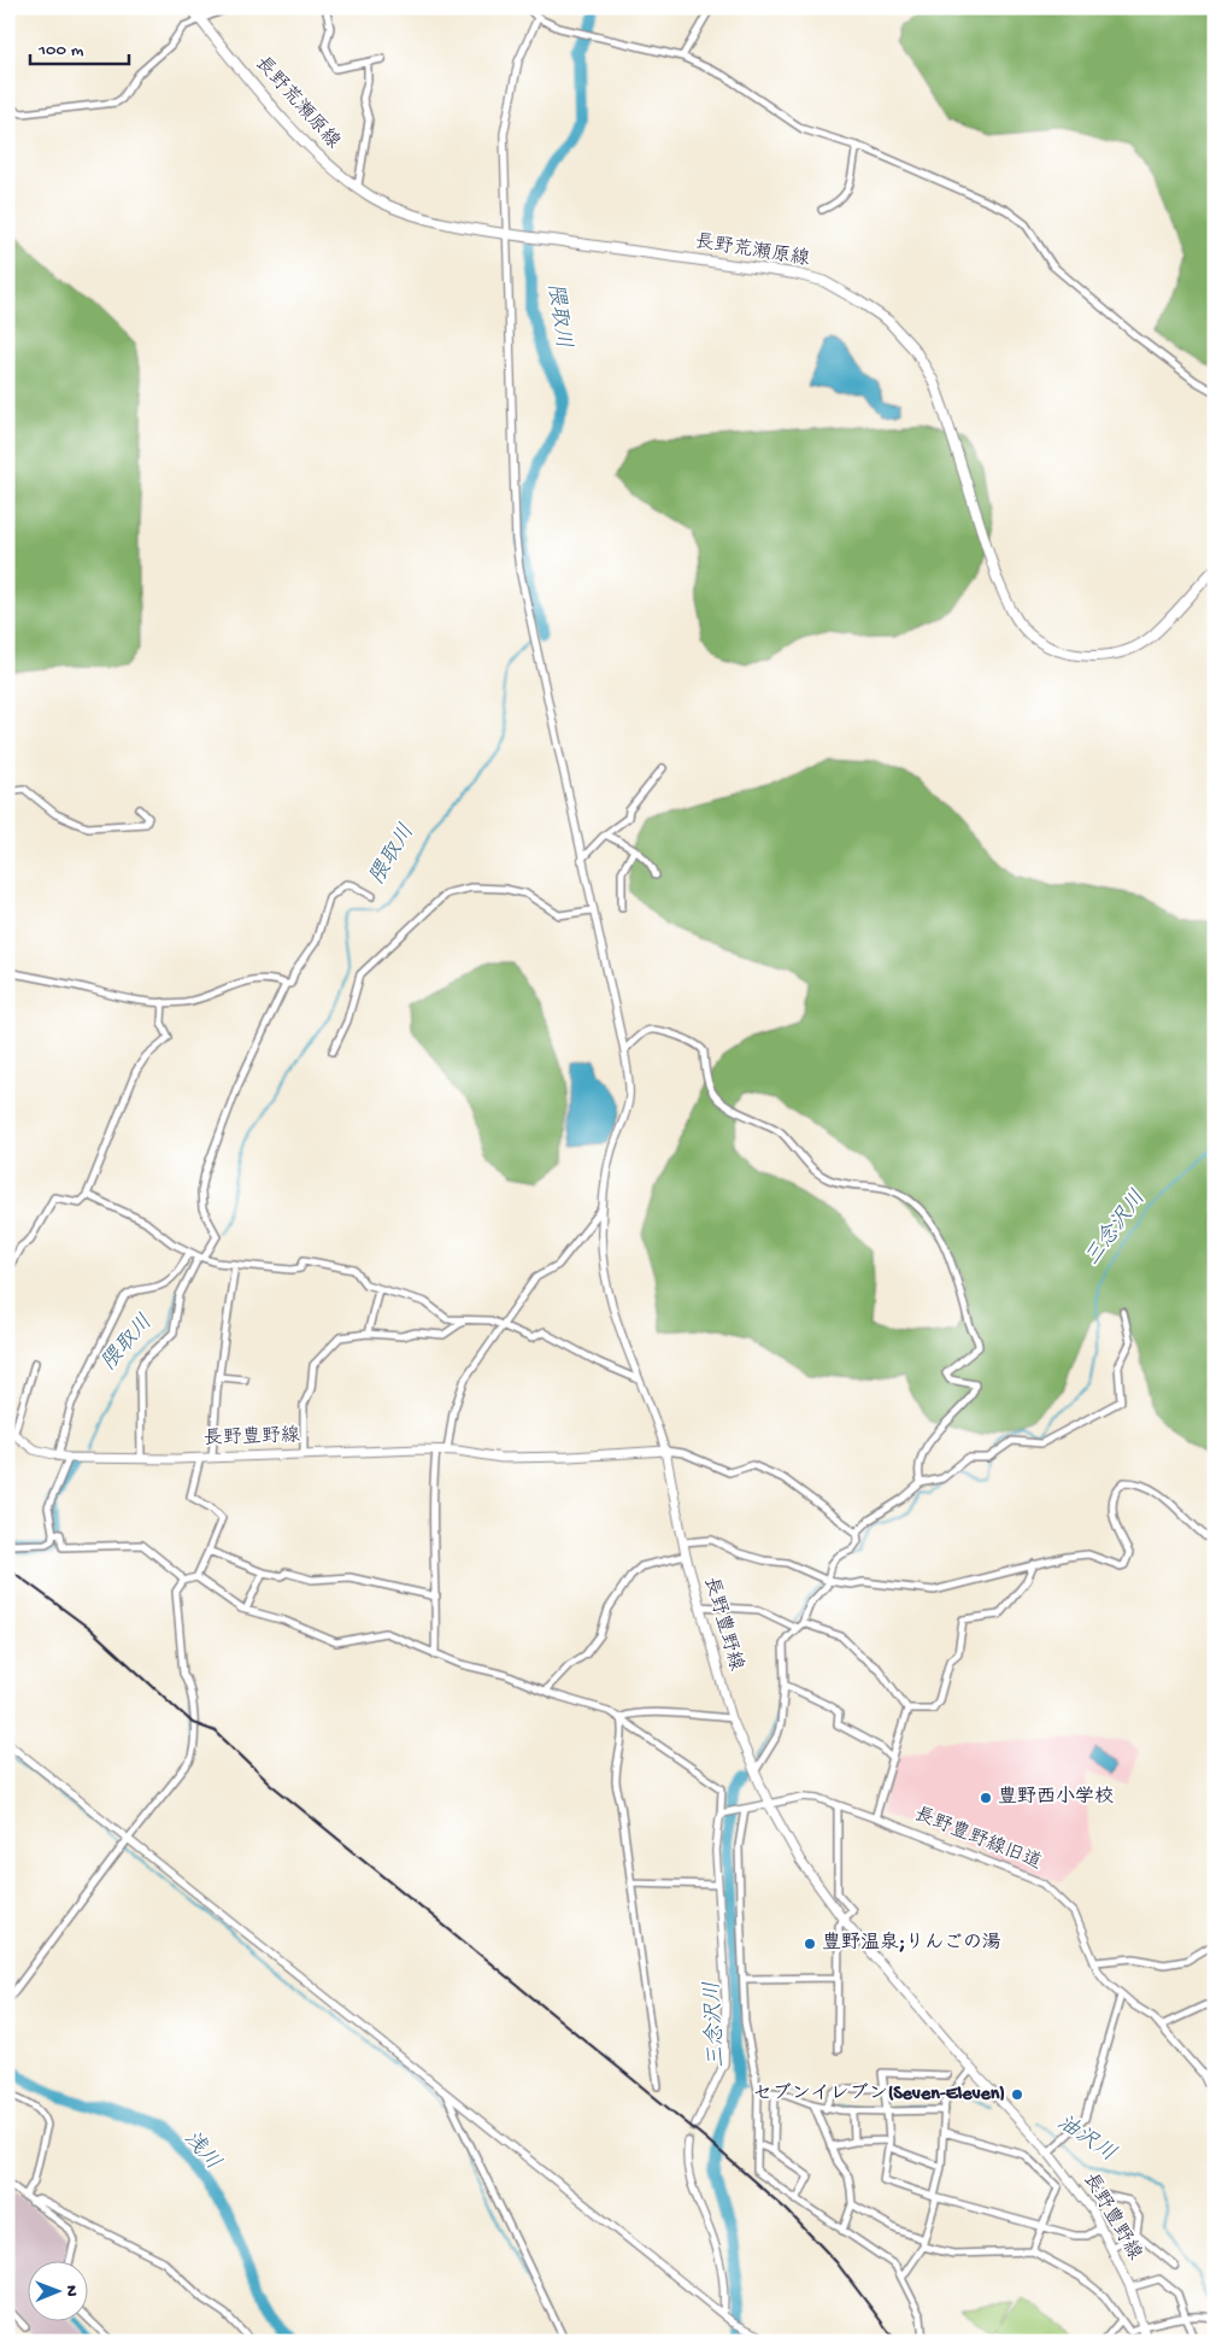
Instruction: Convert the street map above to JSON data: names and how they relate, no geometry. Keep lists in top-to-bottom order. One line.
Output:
{"streets":{"main road":["長野荒瀬原線","長野豊野線"],"street":["長野豊野線旧道"]},"crossings":[["長野豊野線","長野豊野線旧道"]],"water":["隈取川","三念沢川","油沢川","浅川"],"places":["豊野西小学校","豊野温泉;りんごの湯","セブンイレブン(Seven-Eleven)"],"scale_bar":"100 m","north":"right"}
